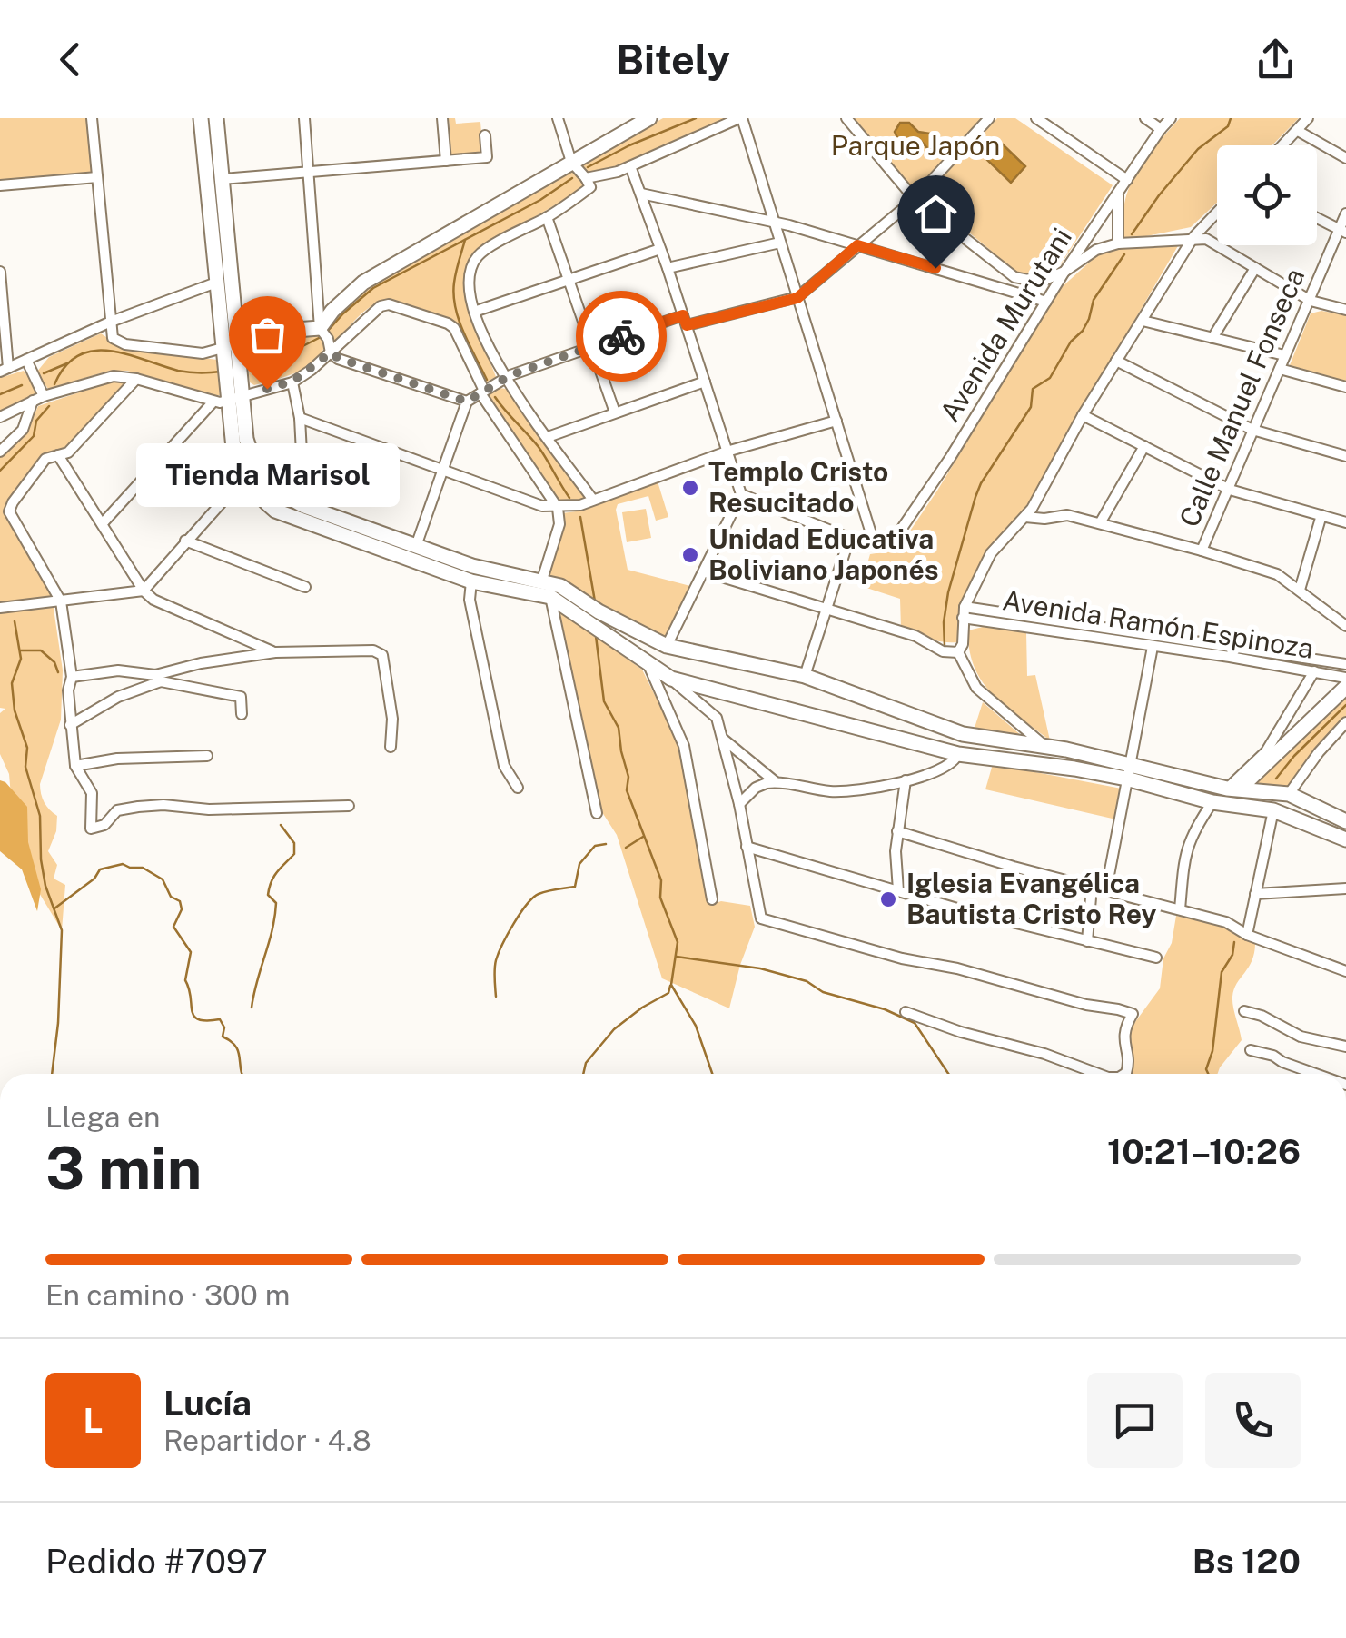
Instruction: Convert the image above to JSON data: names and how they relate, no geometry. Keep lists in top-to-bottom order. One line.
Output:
{"streets":{"street":["Avenida Murutani","Calle Manuel Fonseca","Avenida Ramón Espinoza"]},"parks":["Parque Japón"],"places":["Tienda Marisol","Templo Cristo Resucitado","Unidad Educativa Boliviano Japonés","Iglesia Evangélica Bautista Cristo Rey"],"page":{"header":"Bitely","bubble":"Tienda Marisol","heading":["3 min","Llega en","10:21–10:26"],"panel":["Lucía","Repartidor · 4.8","Pedido #7097","Bs 120"],"bar":"En camino · 300 m","round":"L"}}
